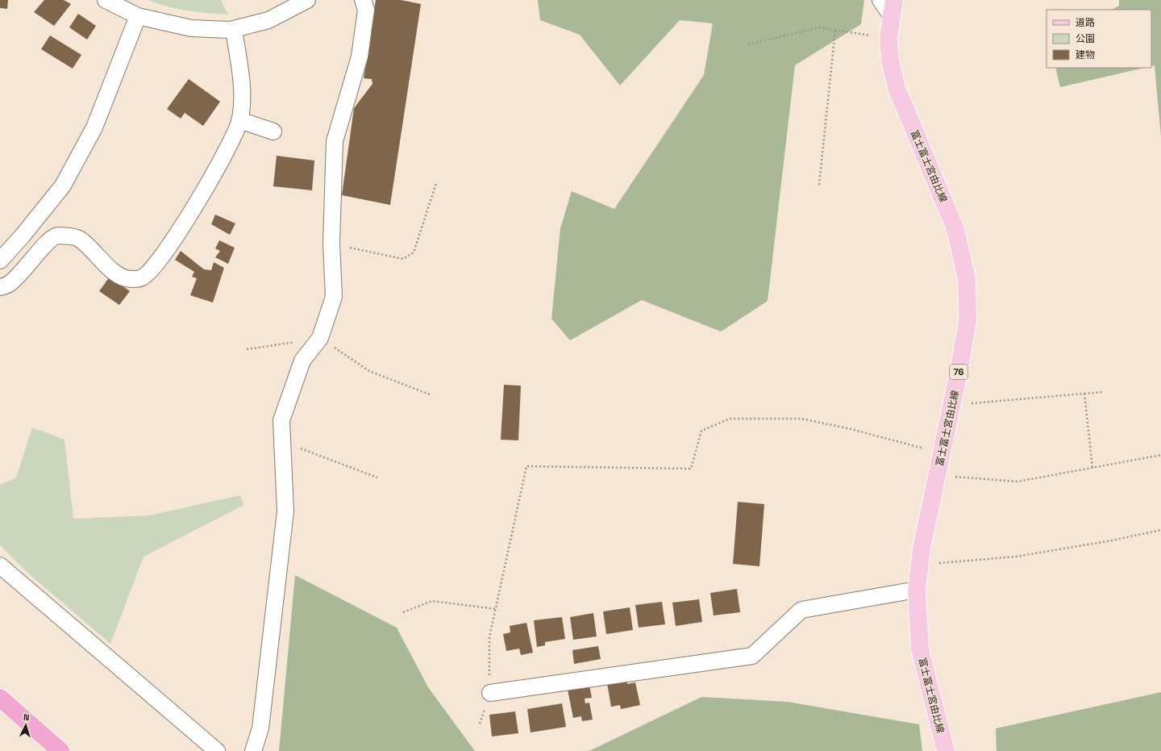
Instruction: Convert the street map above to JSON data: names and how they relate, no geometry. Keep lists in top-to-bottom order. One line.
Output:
{"streets":{"main road":["富士富士宮由比線","76"]},"legend":["道路","公園","建物"],"north":"top"}
